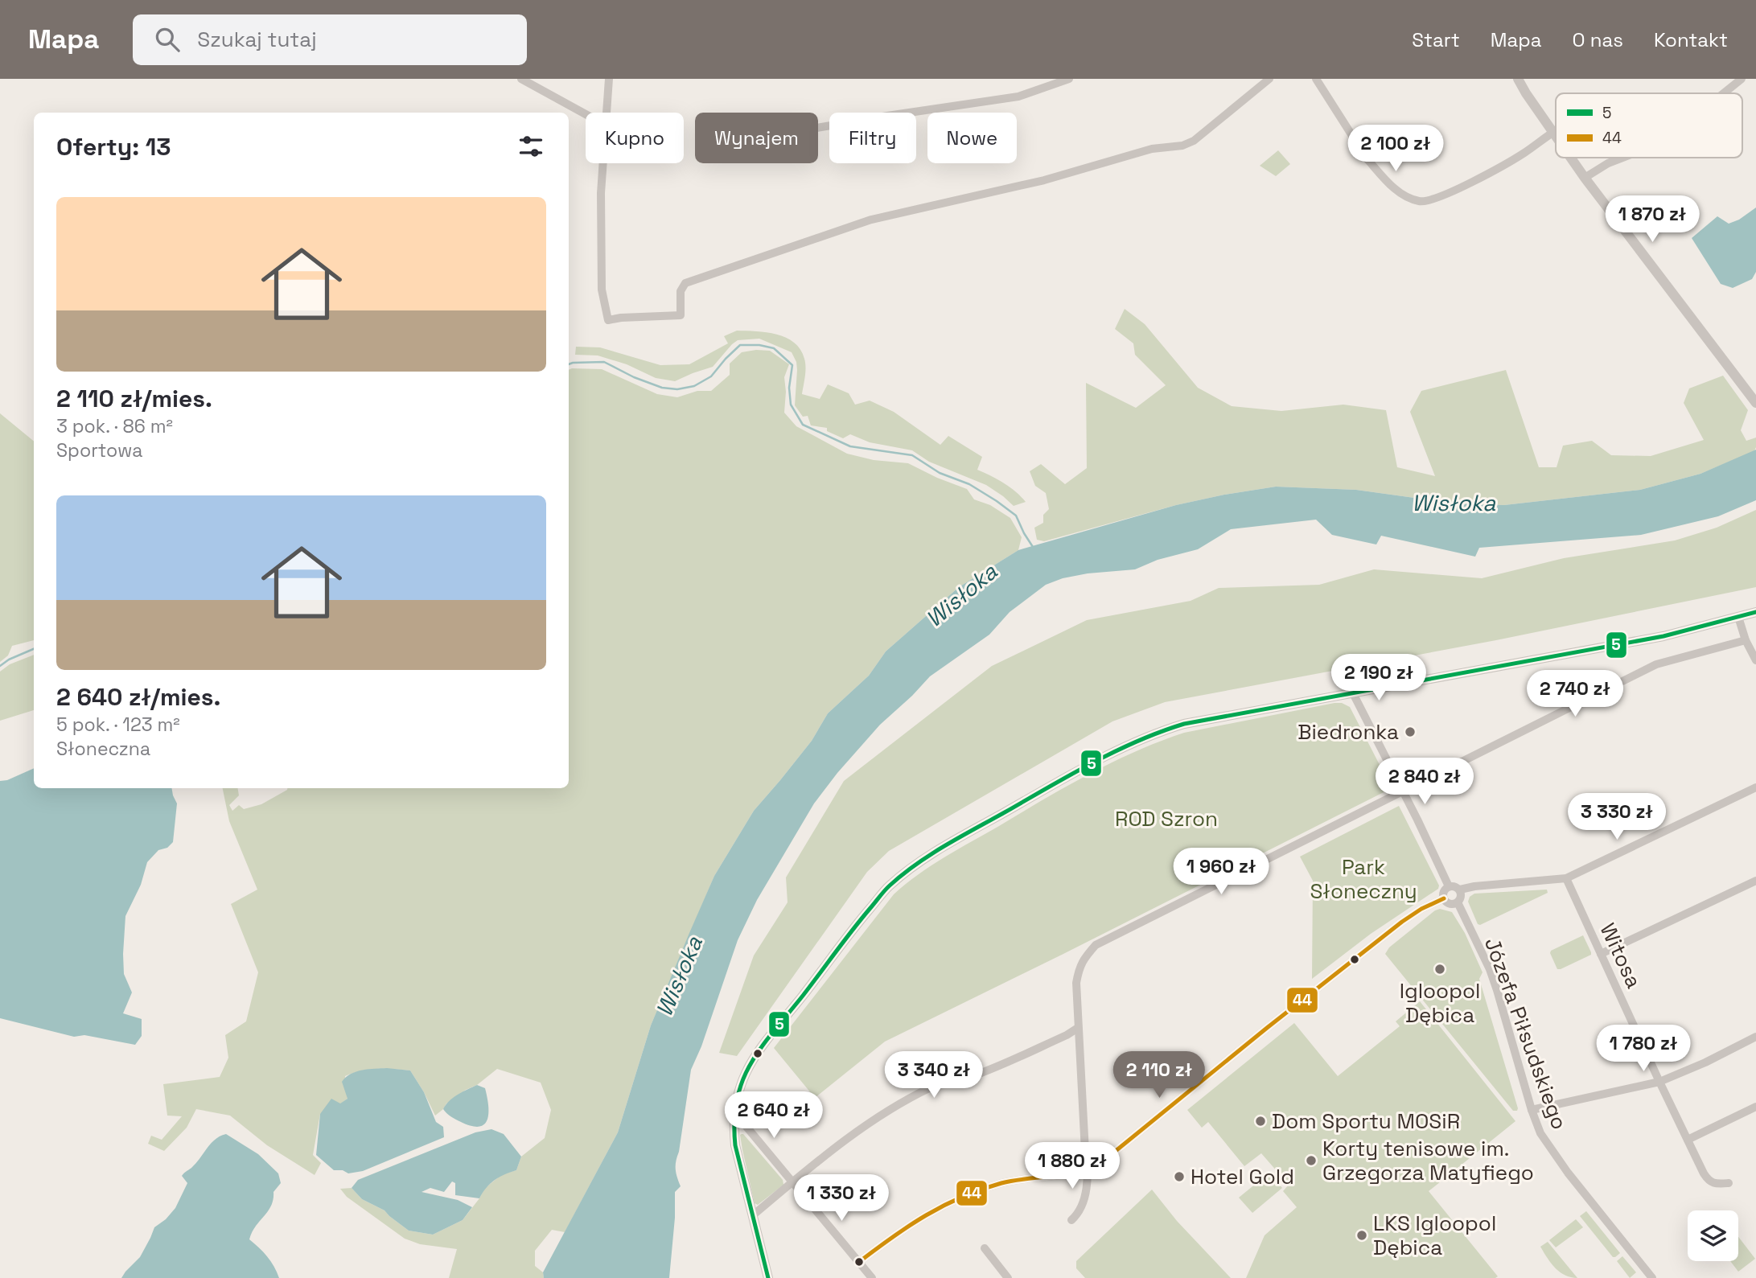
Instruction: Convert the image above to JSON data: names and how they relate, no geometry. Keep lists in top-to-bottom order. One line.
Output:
{"streets":{"street":["Witosa","Józefa Piłsudskiego"]},"water":["Wisłoka"],"parks":["ROD Szron","Park Słoneczny"],"places":["Biedronka","Igloopol Dębica","Dom Sportu MOSiR","Korty tenisowe im. Grzegorza Matyfiego","Hotel Gold","LKS Igloopol Dębica"],"lines":["transit line 5","transit line 44"],"legend":["5","44"],"page":{"header":"Mapa","search":"Szukaj tutaj","nav":["Start","Mapa","O nas","Kontakt"],"chip":["Kupno","Wynajem","Filtry","Nowe"],"heading":"Oferty: 13","price":["2 100 zł","1 870 zł","2 190 zł","2 740 zł","2 840 zł","3 330 zł","1 960 zł","1 780 zł","3 340 zł","2 110 zł","2 640 zł","1 880 zł","1 330 zł"],"list":[{"name":"2 110 zł/mies.","note":"3 pok. · 86 m² · Sportowa"},{"name":"2 640 zł/mies.","note":"5 pok. · 123 m² · Słoneczna"}]}}
